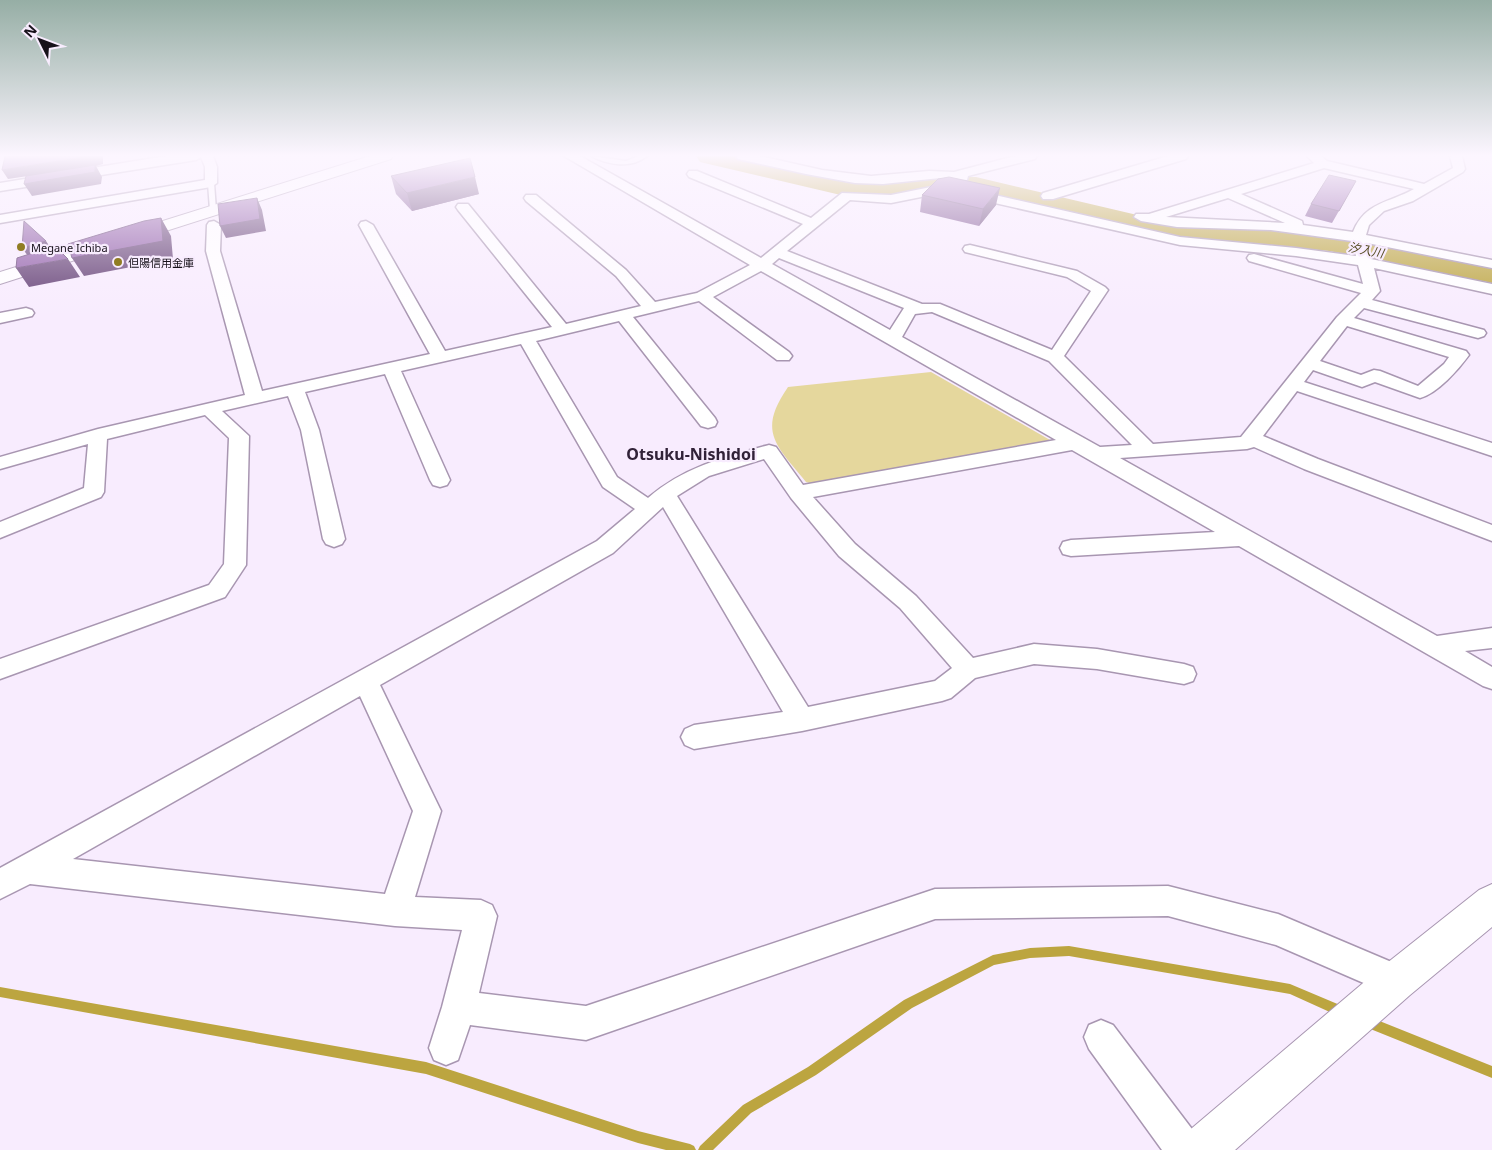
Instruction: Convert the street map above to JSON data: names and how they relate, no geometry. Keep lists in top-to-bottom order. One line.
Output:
{"districts":["Otsuku-Nishidoi"],"water":["汐入川"],"places":["Megane Ichiba","但陽信用金庫"],"north":"top left"}
